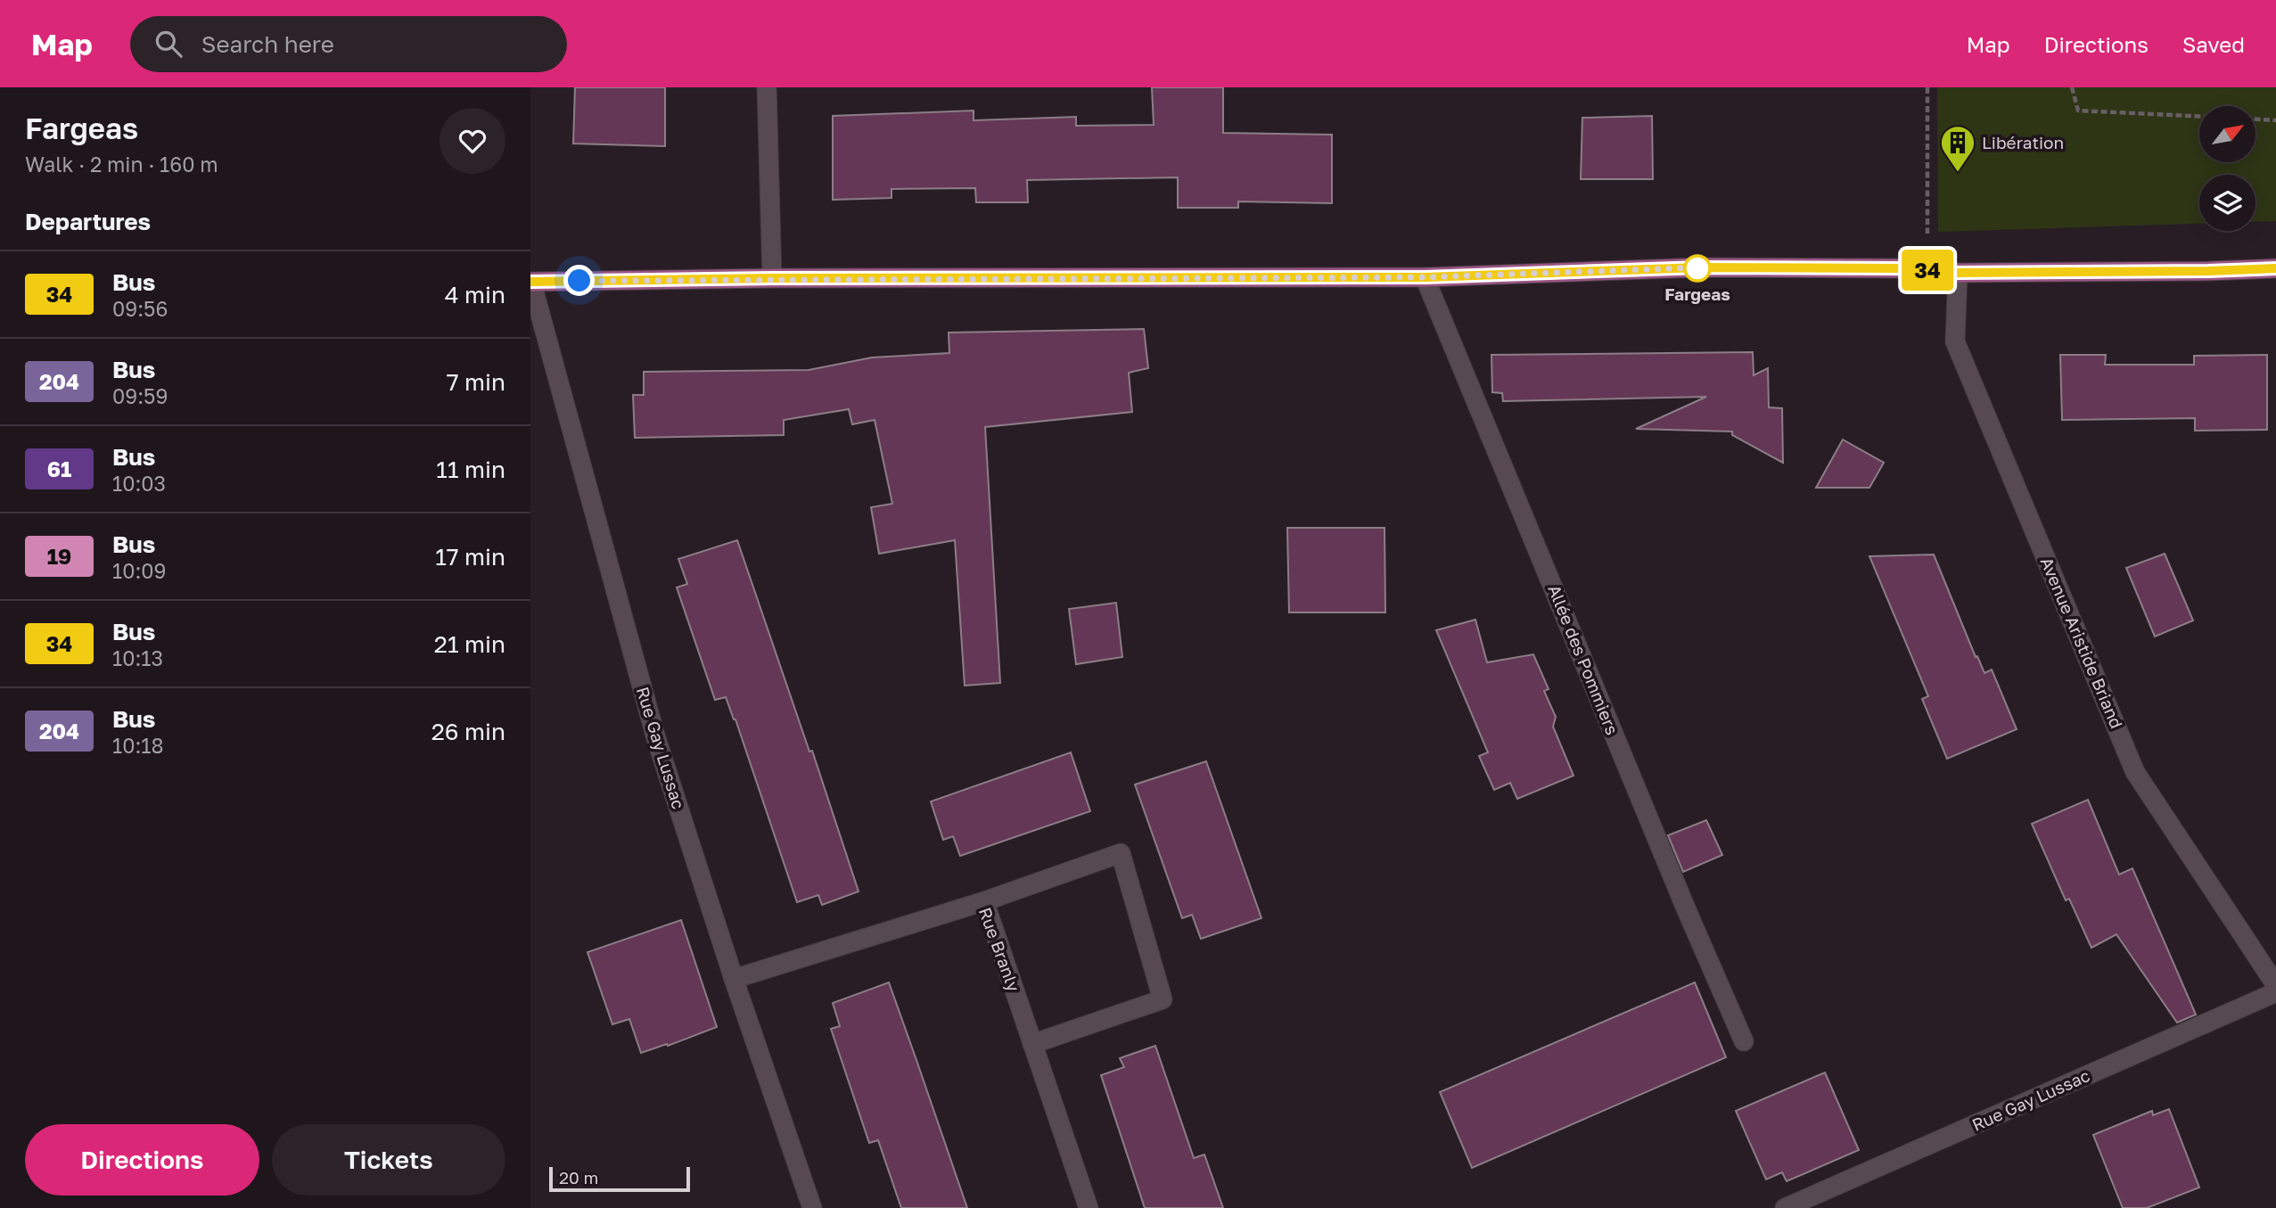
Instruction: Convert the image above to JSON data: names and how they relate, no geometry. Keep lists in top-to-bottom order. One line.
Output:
{"streets":{"street":["Avenue Aristide Briand","Allée des Pommiers","Rue Gay Lussac","Rue Branly"]},"crossings":[["Rue Gay Lussac","Rue Branly"]],"places":{"building":["Libération"],"other":["Fargeas"]},"lines":["bus line 34"],"scale_bar":"20 m","north":"top right","page":{"header":"Map","search":"Search here","nav":["Map","Directions","Saved"],"heading":[["Fargeas","Walk · 2 min · 160 m"],"Departures"],"on_map":"34","list":[{"mark":"34","name":"Bus","note":"09:56","value":"4 min"},{"mark":"204","name":"Bus","note":"09:59","value":"7 min"},{"mark":"61","name":"Bus","note":"10:03","value":"11 min"},{"mark":"19","name":"Bus","note":"10:09","value":"17 min"},{"mark":"34","name":"Bus","note":"10:13","value":"21 min"},{"mark":"204","name":"Bus","note":"10:18","value":"26 min"}],"buttons":["Directions","Tickets"],"scale":"20 m"}}
